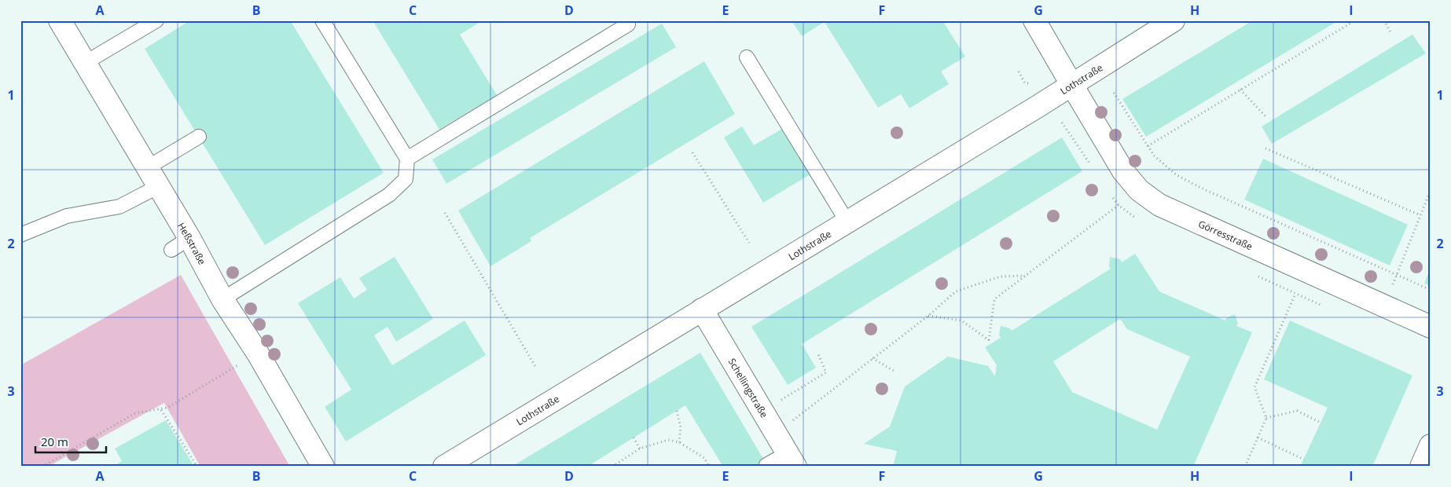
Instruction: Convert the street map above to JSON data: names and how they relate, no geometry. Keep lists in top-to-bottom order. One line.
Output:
{"streets":{"street":["Lothstraße","Görresstraße","Heßstraße","Schellingstraße"]},"crossings":[["Lothstraße","Görresstraße"],["Lothstraße","Schellingstraße"]],"scale_bar":"20 m","grid":{"columns":["A","B","C","D","E","F","G","H","I"],"rows":["1","2","3"]}}
